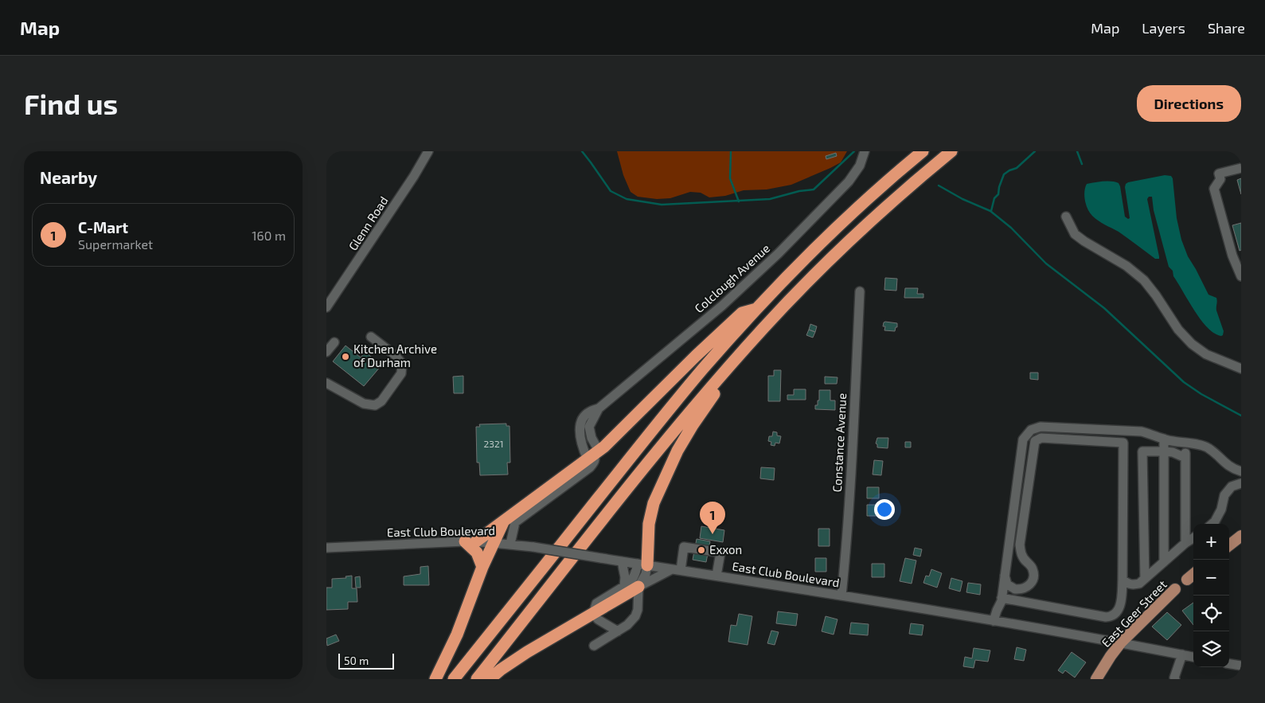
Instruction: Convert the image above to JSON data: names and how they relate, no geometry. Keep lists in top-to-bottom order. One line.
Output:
{"streets":{"main road":["East Geer Street"],"street":["Glenn Road","Colclough Avenue","Constance Avenue","East Club Boulevard"]},"crossings":[["Constance Avenue","East Club Boulevard"],["East Club Boulevard","East Geer Street"]],"places":["Kitchen Archive of Durham","Exxon"],"house_numbers":["2321"],"scale_bar":"50 m","page":{"header":"Map","nav":["Map","Layers","Share"],"buttons":"Directions","title":"Find us","heading":"Nearby","list":[{"mark":"1","name":"C-Mart","note":"Supermarket","value":"160 m"}],"pins":"1","map_buttons":["+","−"],"scale":"50 m"}}
